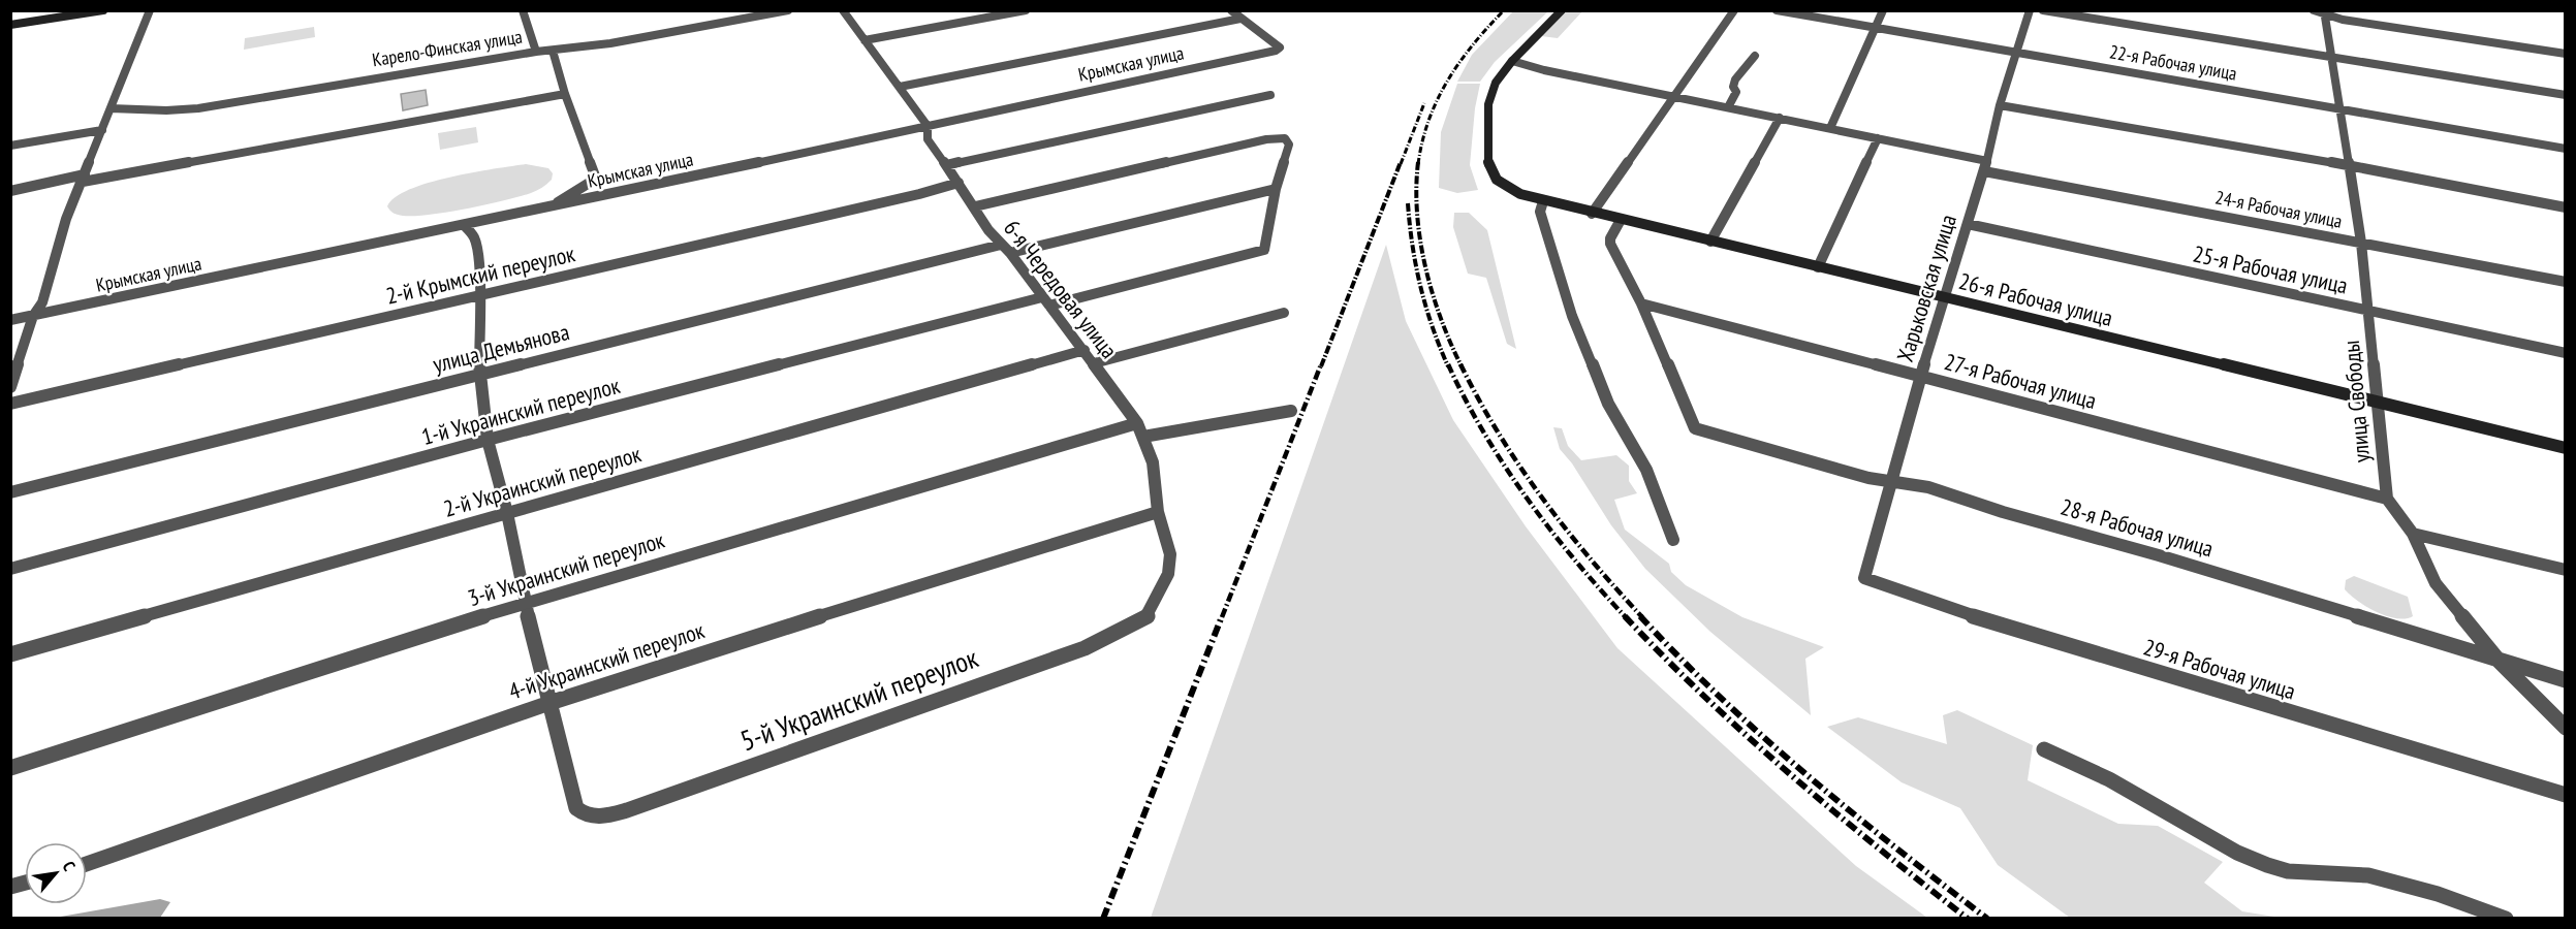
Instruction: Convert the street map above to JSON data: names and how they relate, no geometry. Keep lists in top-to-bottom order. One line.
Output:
{"streets":{"main road":["26-я Рабочая улица"],"street":["Карело-Финская улица","22-я Рабочая улица","Крымская улица","24-я Рабочая улица","25-я Рабочая улица","2-й Крымский переулок","Харьковская улица","6-я Чередовая улица","улица Демьянова","27-я Рабочая улица","улица Свободы","1-й Украинский переулок","2-й Украинский переулок","28-я Рабочая улица","3-й Украинский переулок","4-й Украинский переулок","29-я Рабочая улица","5-й Украинский переулок"]},"crossings":[["22-я Рабочая улица","Харьковская улица"],["22-я Рабочая улица","улица Свободы"],["Крымская улица","6-я Чередовая улица"],["24-я Рабочая улица","Харьковская улица"],["24-я Рабочая улица","26-я Рабочая улица"],["24-я Рабочая улица","улица Свободы"],["25-я Рабочая улица","Харьковская улица"],["25-я Рабочая улица","улица Свободы"],["2-й Крымский переулок","6-я Чередовая улица"],["Харьковская улица","26-я Рабочая улица"],["Харьковская улица","27-я Рабочая улица"],["Харьковская улица","28-я Рабочая улица"],["Харьковская улица","29-я Рабочая улица"],["6-я Чередовая улица","улица Демьянова"],["6-я Чередовая улица","1-й Украинский переулок"],["6-я Чередовая улица","2-й Украинский переулок"],["6-я Чередовая улица","3-й Украинский переулок"],["6-я Чередовая улица","4-й Украинский переулок"],["6-я Чередовая улица","5-й Украинский переулок"],["26-я Рабочая улица","улица Свободы"],["улица Демьянова","1-й Украинский переулок"],["27-я Рабочая улица","улица Свободы"],["27-я Рабочая улица","28-я Рабочая улица"],["улица Свободы","28-я Рабочая улица"],["4-й Украинский переулок","5-й Украинский переулок"]],"north":"top right"}
